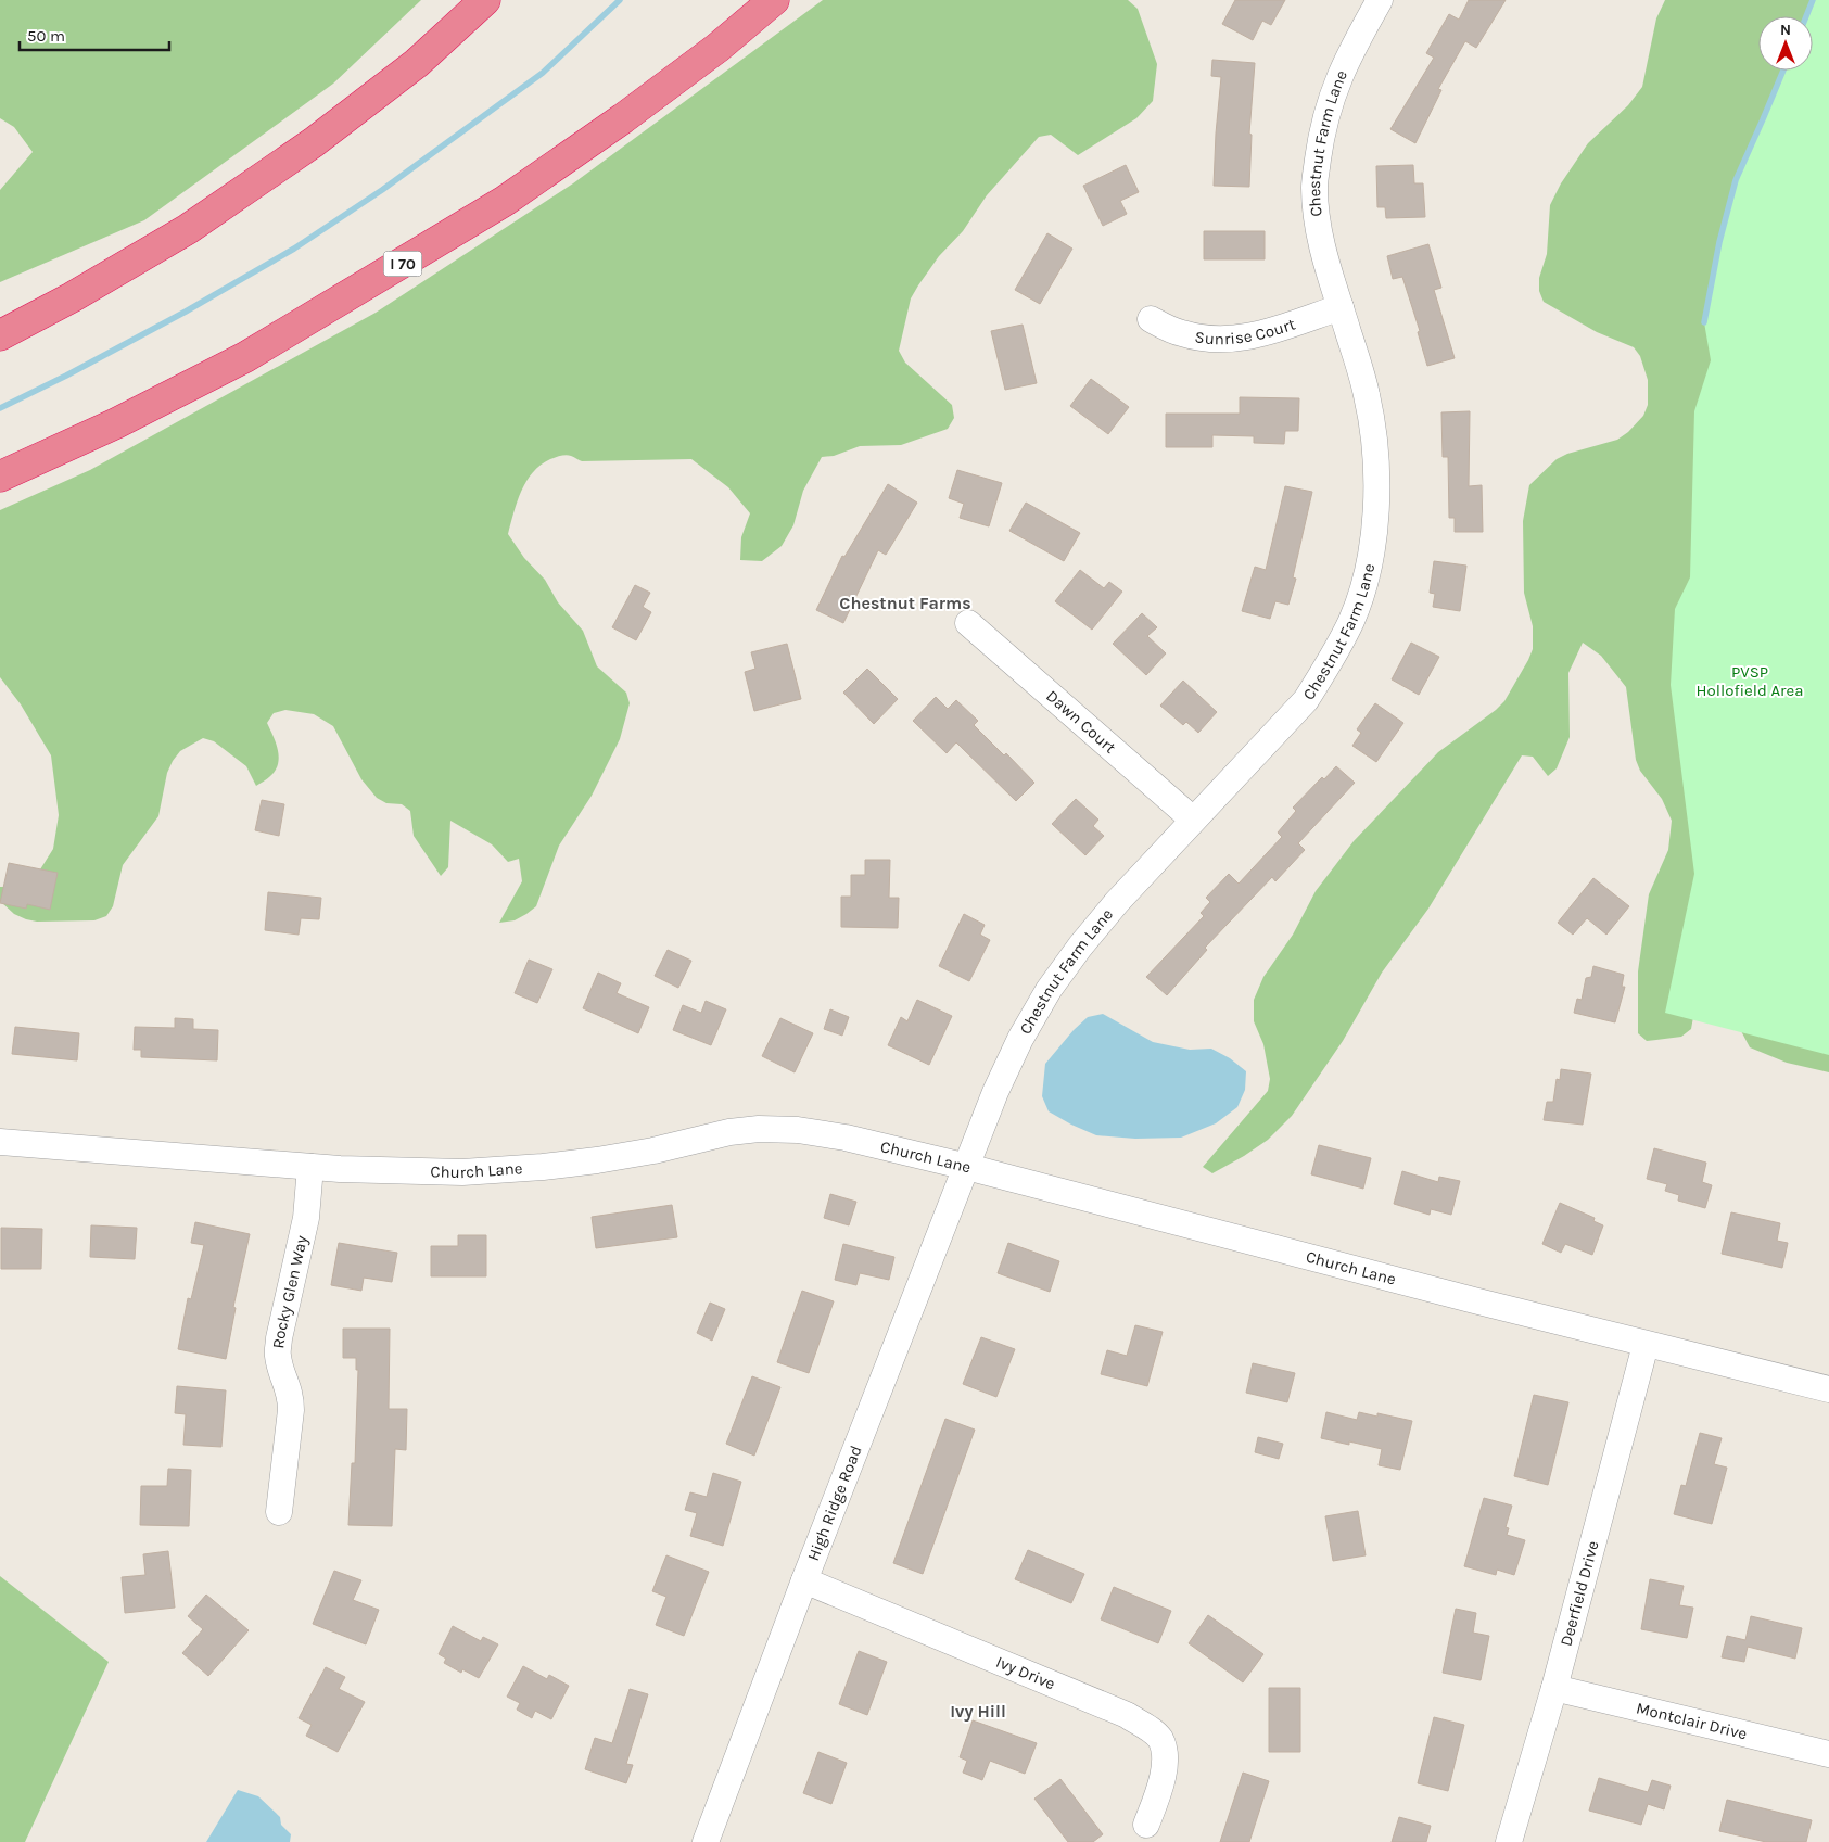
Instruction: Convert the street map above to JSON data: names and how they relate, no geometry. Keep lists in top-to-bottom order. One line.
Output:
{"streets":{"highway":["I 70"],"street":["Chestnut Farm Lane","Sunrise Court","Dawn Court","Church Lane","Rocky Glen Way","High Ridge Road","Deerfield Drive","Ivy Drive","Montclair Drive"]},"crossings":[["Chestnut Farm Lane","Sunrise Court"],["Chestnut Farm Lane","Dawn Court"],["Chestnut Farm Lane","Church Lane"],["Chestnut Farm Lane","High Ridge Road"],["Church Lane","Rocky Glen Way"],["Church Lane","High Ridge Road"],["Church Lane","Deerfield Drive"],["High Ridge Road","Ivy Drive"],["Deerfield Drive","Montclair Drive"]],"districts":["Chestnut Farms","Ivy Hill"],"parks":["PVSP Hollofield Area"],"scale_bar":"50 m","north":"top"}
